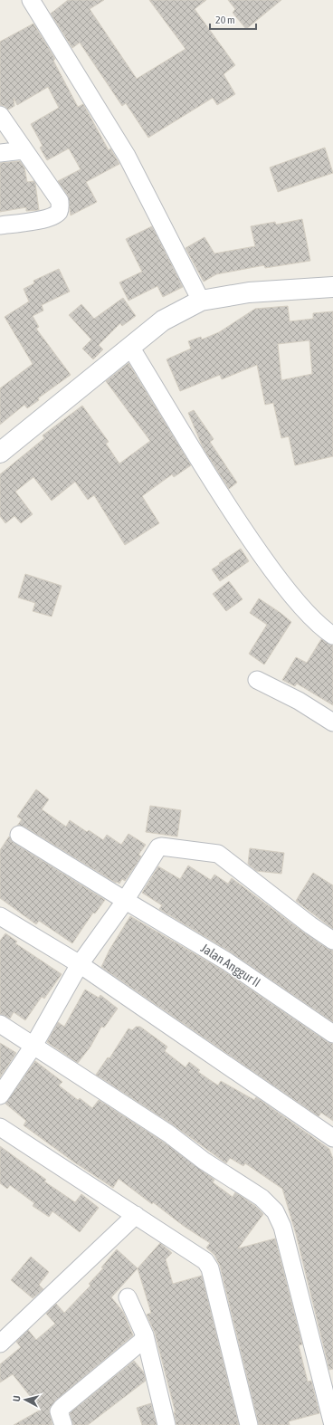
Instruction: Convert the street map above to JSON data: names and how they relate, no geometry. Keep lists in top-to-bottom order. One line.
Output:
{"streets":{"street":["Jalan Anggur II"]},"scale_bar":"20 m","north":"left"}
